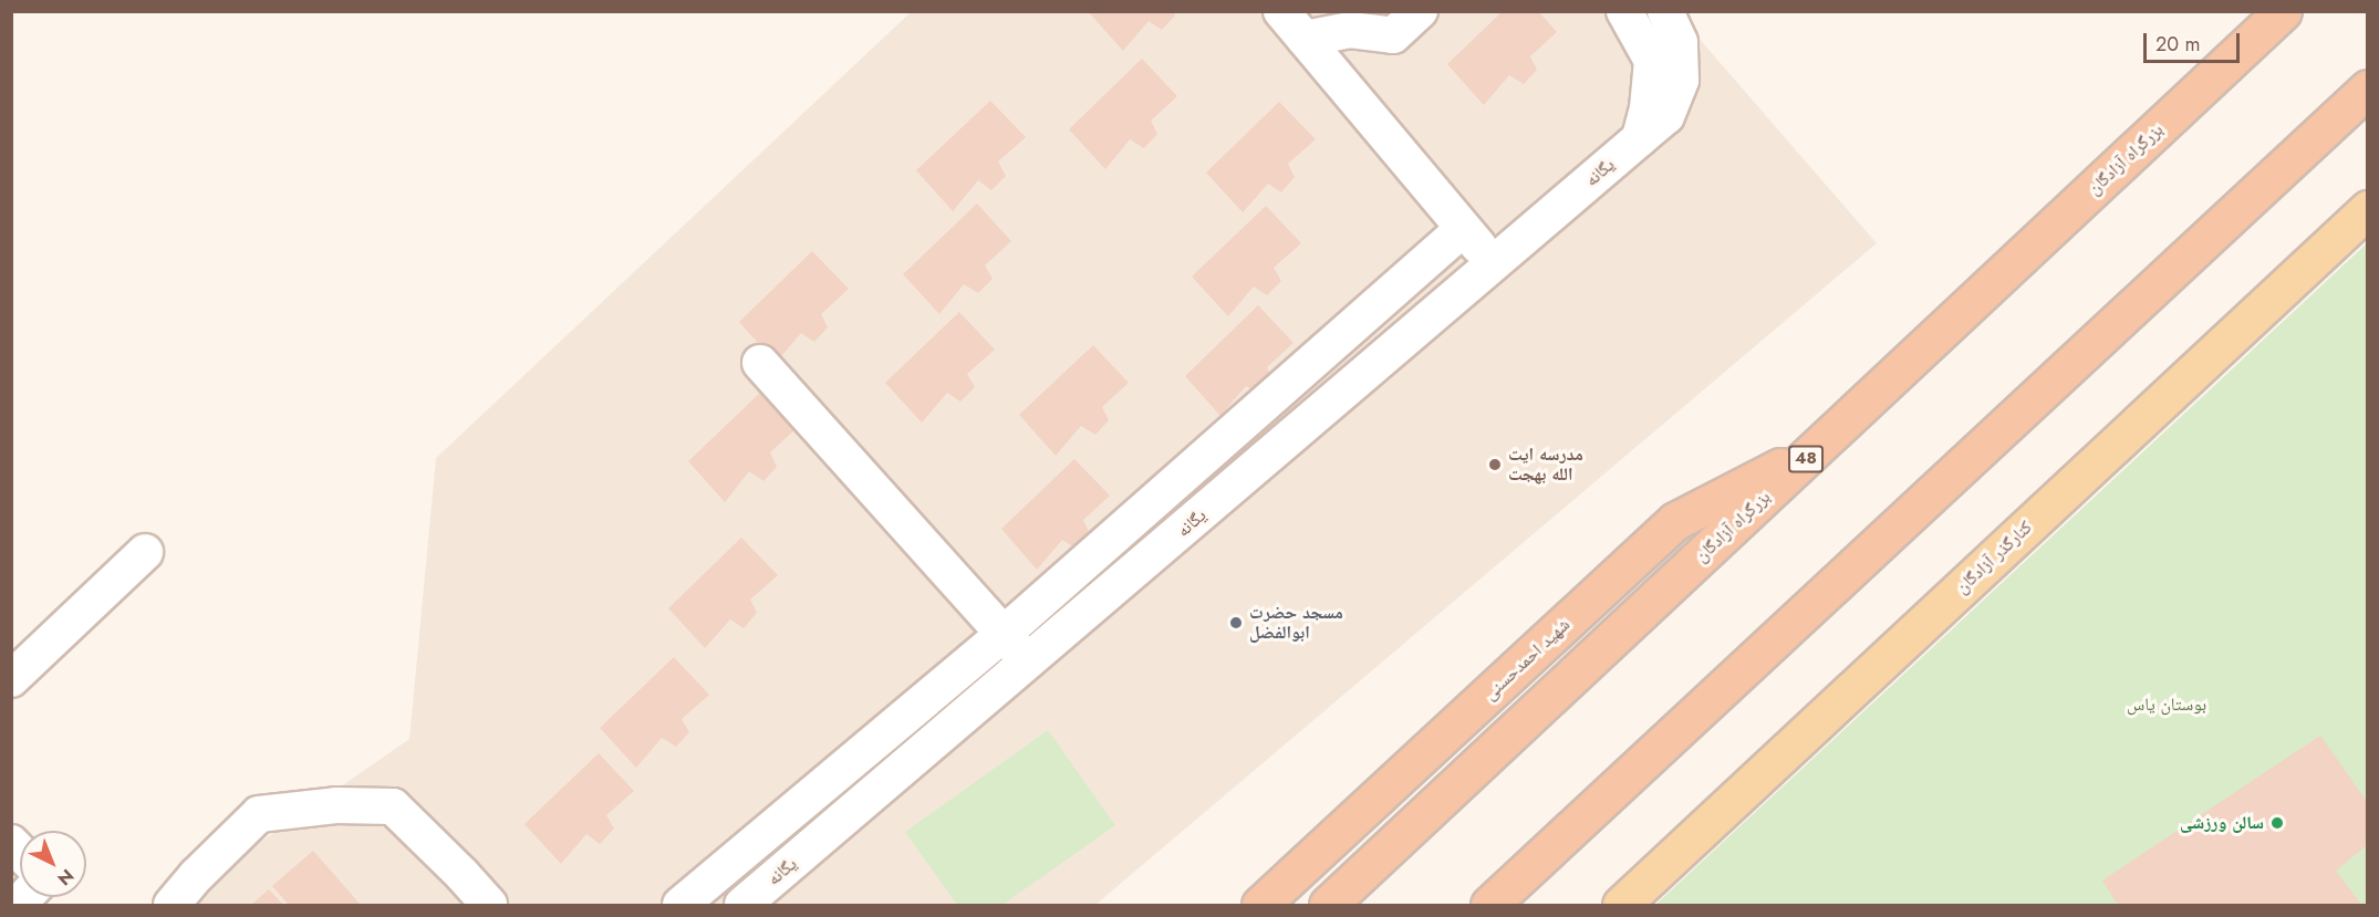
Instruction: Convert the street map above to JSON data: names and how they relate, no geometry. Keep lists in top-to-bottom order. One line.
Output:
{"streets":{"highway":["بزرگراه آزادگان","48","شهید احمدحسنی"],"main road":["کنارگذر آزادگان"],"street":["یگانه"]},"crossings":[["بزرگراه آزادگان","شهید احمدحسنی"]],"parks":["بوستان یاس"],"places":["مدرسه ایت الله بهجت","مسجد حضرت ابوالفضل","سالن ورزشی"],"scale_bar":"20 m","north":"bottom right"}
